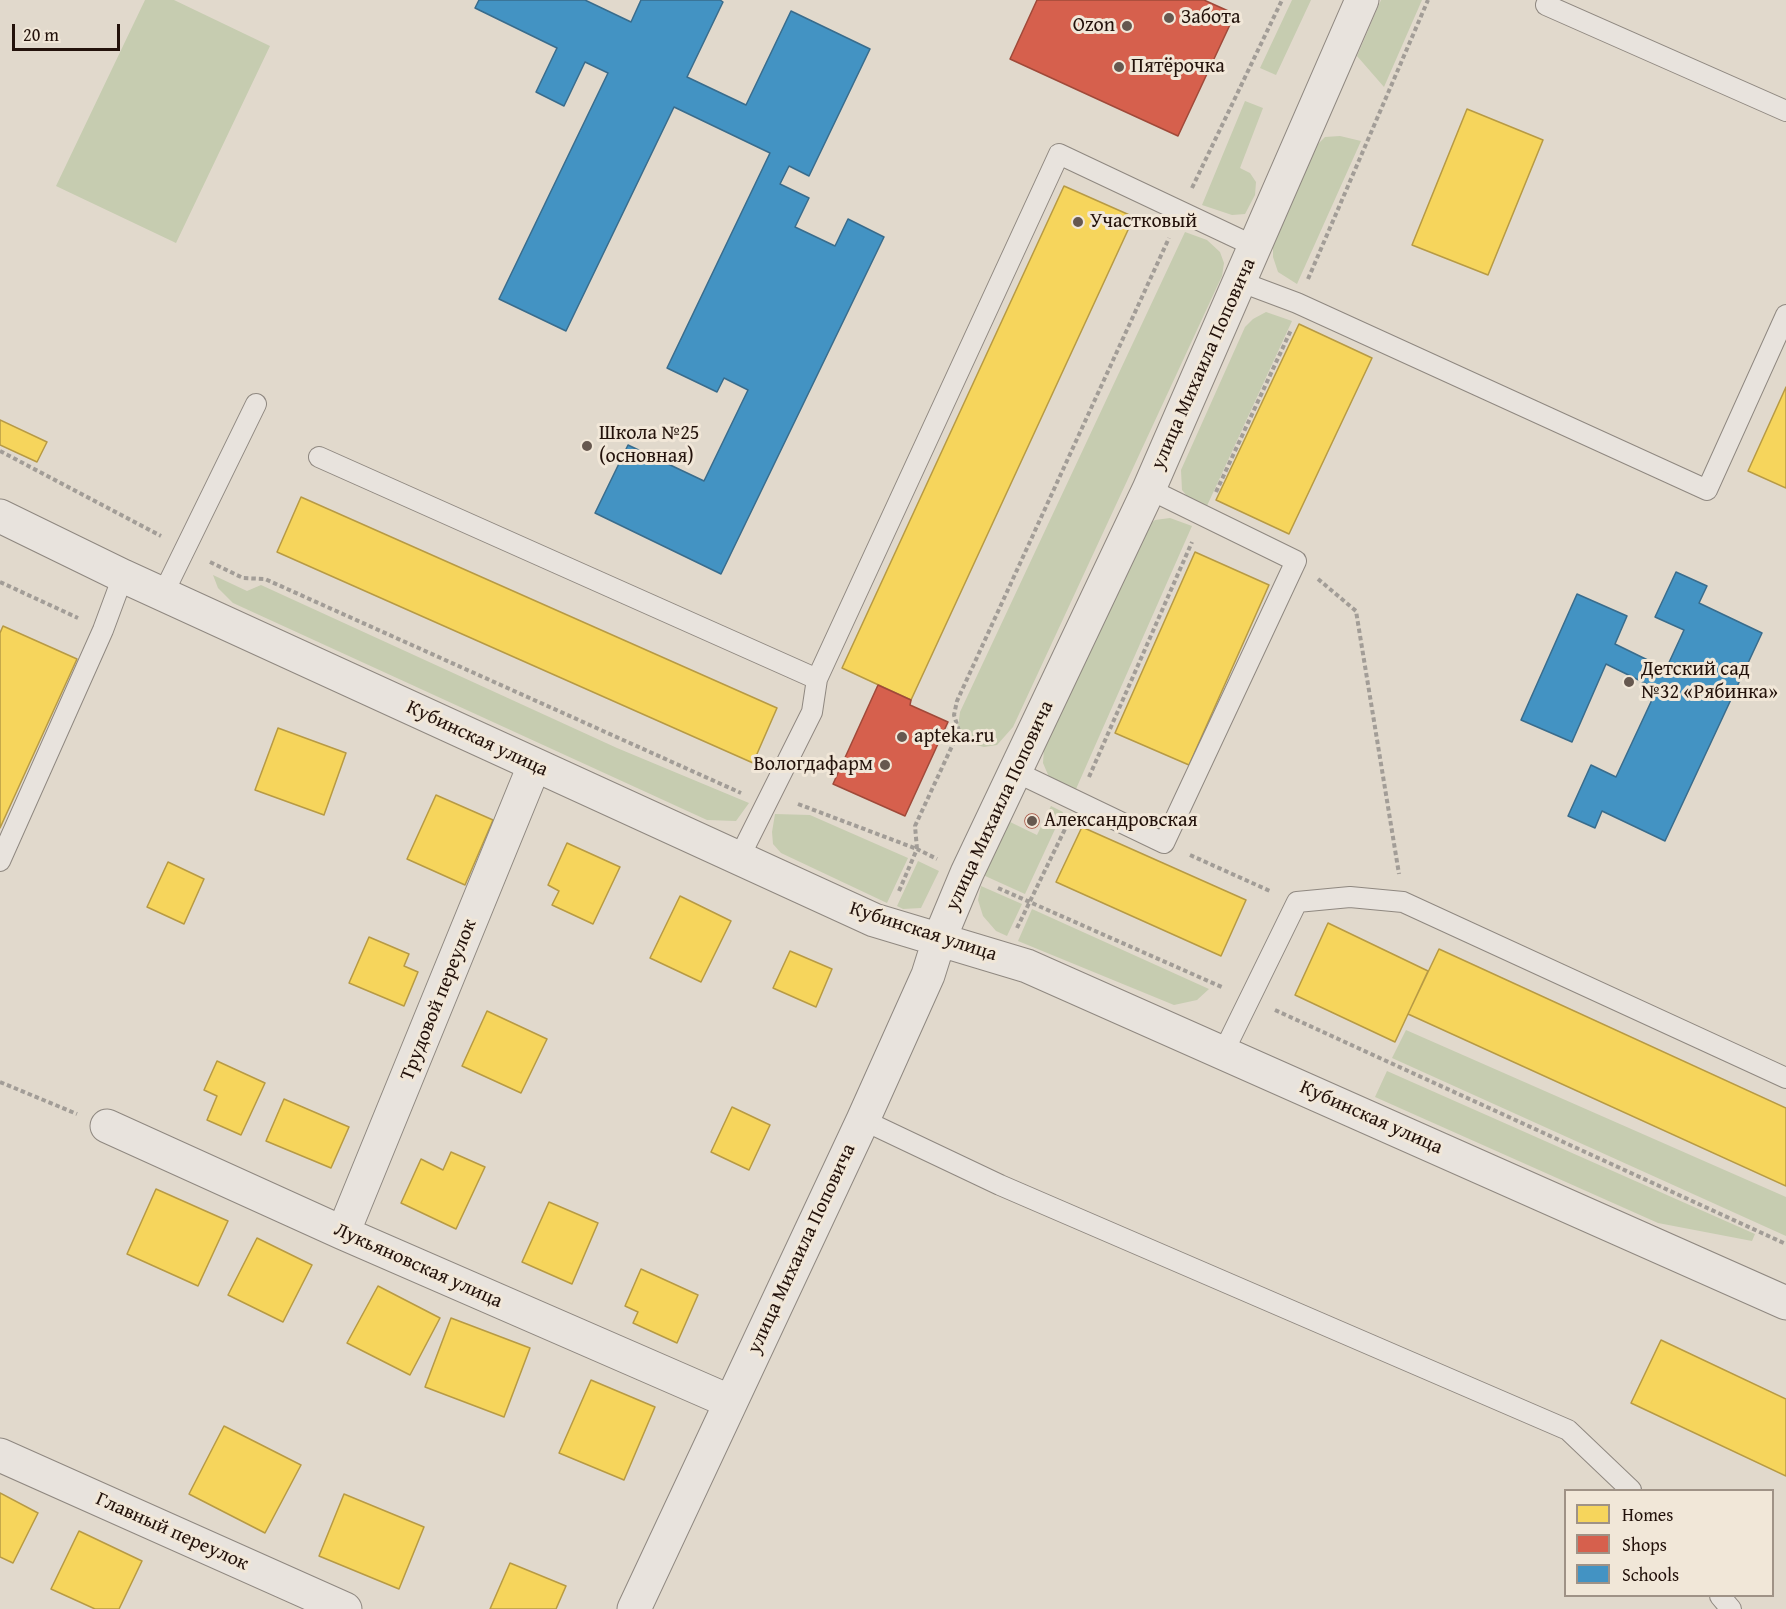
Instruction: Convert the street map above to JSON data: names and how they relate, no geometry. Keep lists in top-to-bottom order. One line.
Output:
{"streets":{"street":["улица Михаила Поповича","Кубинская улица","Трудовой переулок","Лукьяновская улица","Главный переулок"]},"crossings":[["улица Михаила Поповича","Кубинская улица"],["улица Михаила Поповича","Лукьяновская улица"],["Кубинская улица","Трудовой переулок"],["Трудовой переулок","Лукьяновская улица"]],"places":["Забота","Ozon","Пятёрочка","Участковый","Школа №25 (основная)","Детский сад №32 «Рябинка»","apteka.ru","Вологдафарм","Александровская"],"legend":["Homes","Shops","Schools"],"scale_bar":"20 m"}
